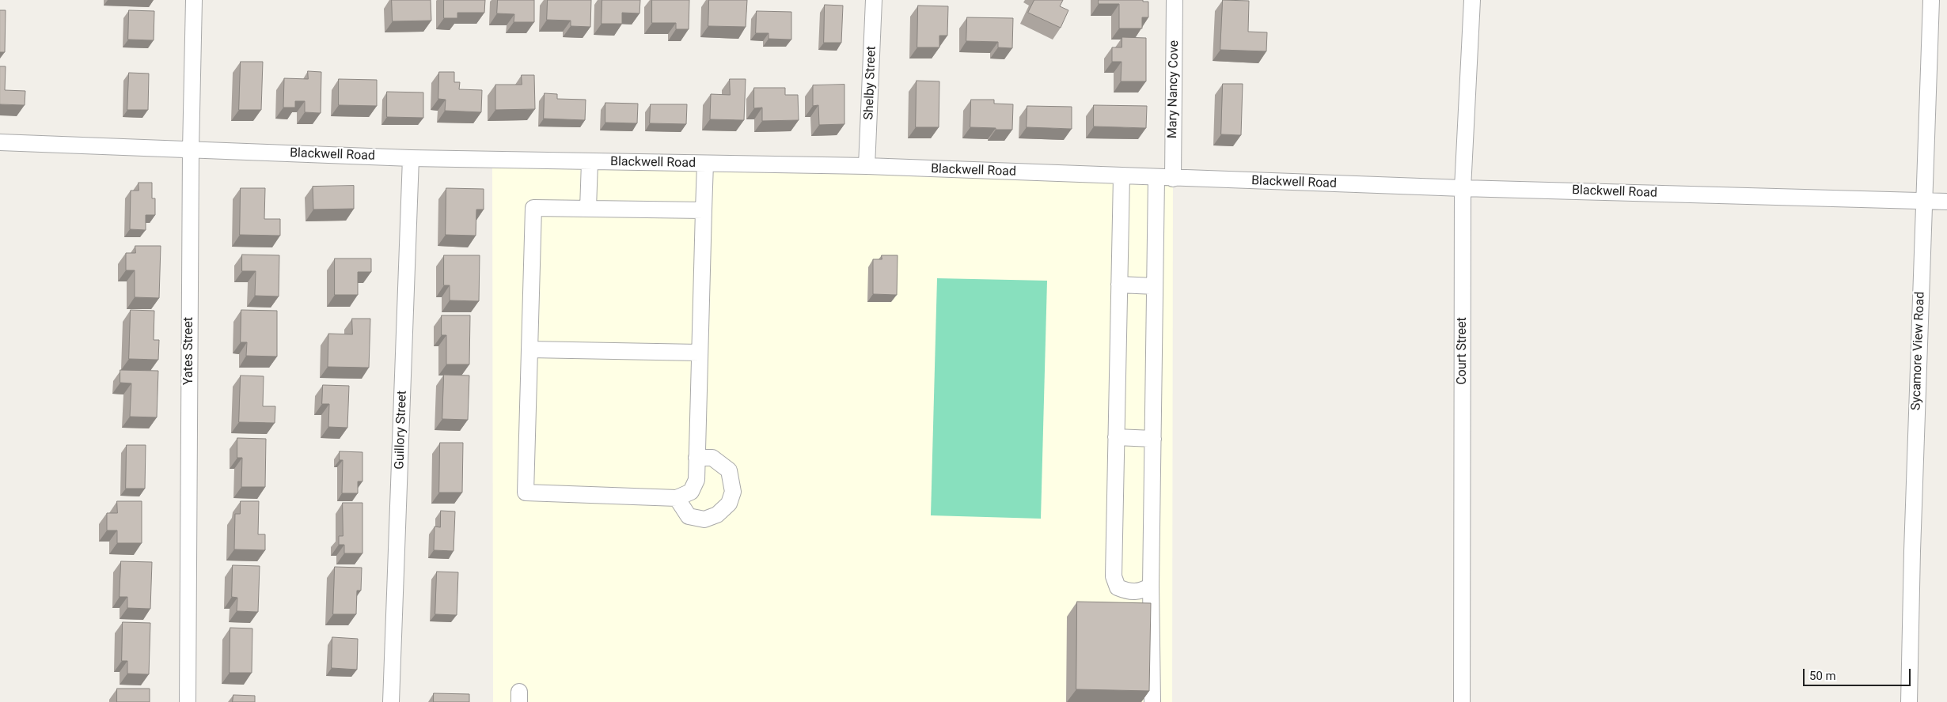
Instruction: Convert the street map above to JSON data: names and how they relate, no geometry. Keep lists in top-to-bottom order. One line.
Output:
{"streets":{"street":["Shelby Street","Mary Nancy Cove","Blackwell Road","Yates Street","Court Street","Sycamore View Road","Guillory Street"]},"crossings":[["Shelby Street","Blackwell Road"],["Mary Nancy Cove","Blackwell Road"],["Blackwell Road","Yates Street"],["Blackwell Road","Court Street"],["Blackwell Road","Sycamore View Road"],["Blackwell Road","Guillory Street"]],"scale_bar":"50 m"}
